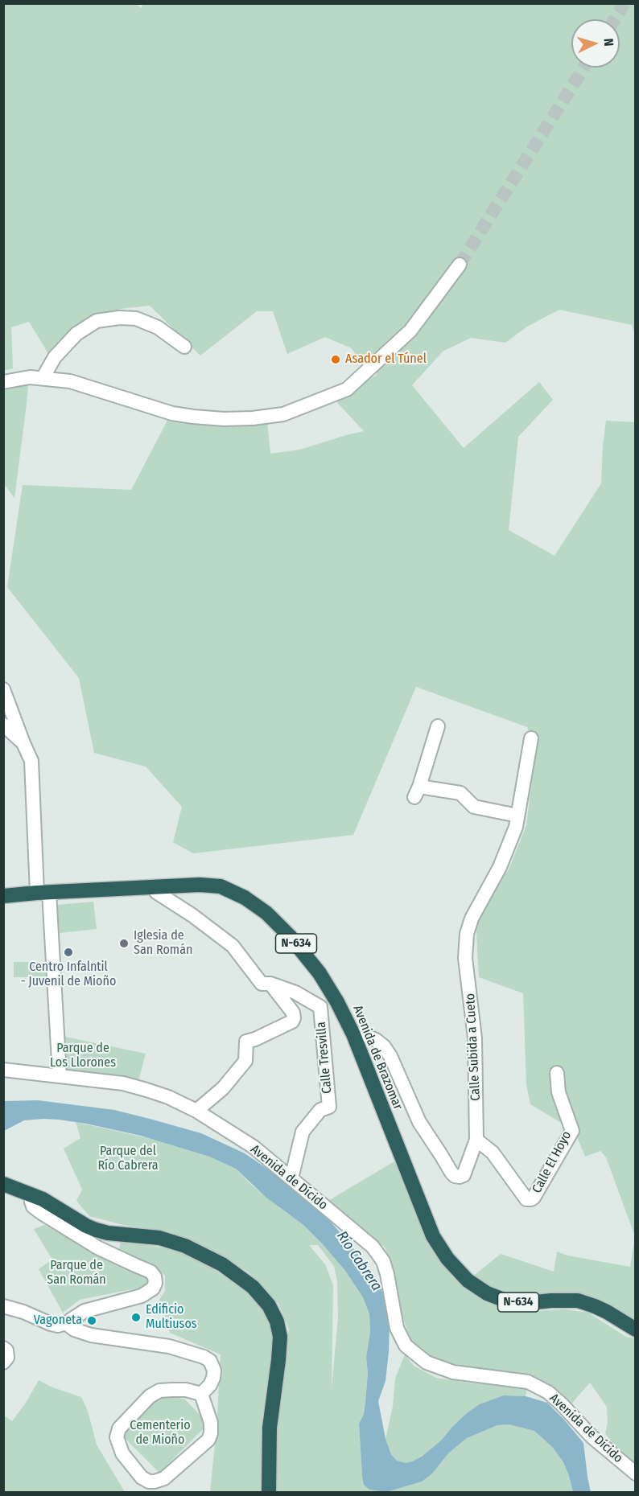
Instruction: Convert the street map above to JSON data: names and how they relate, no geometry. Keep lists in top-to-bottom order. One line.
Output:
{"streets":{"highway":["N-634","Avenida de Brazomar"],"street":["Calle Subida a Cueto","Calle Tresvilla","Calle El Hoyo","Avenida de Dícido"]},"crossings":[["Calle Subida a Cueto","Avenida de Brazomar"],["Calle Subida a Cueto","Calle El Hoyo"],["Calle Tresvilla","Avenida de Brazomar"],["Calle Tresvilla","Avenida de Dícido"]],"water":["Río Cabrera"],"parks":["Parque de Los Llorones","Parque del Río Cabrera","Parque de San Román","Cementerio de Mioño"],"places":["Asador el Túnel","Iglesia de San Román","Centro Infalntil - Juvenil de Mioño","Edificio Multiusos","Vagoneta"],"north":"right"}
